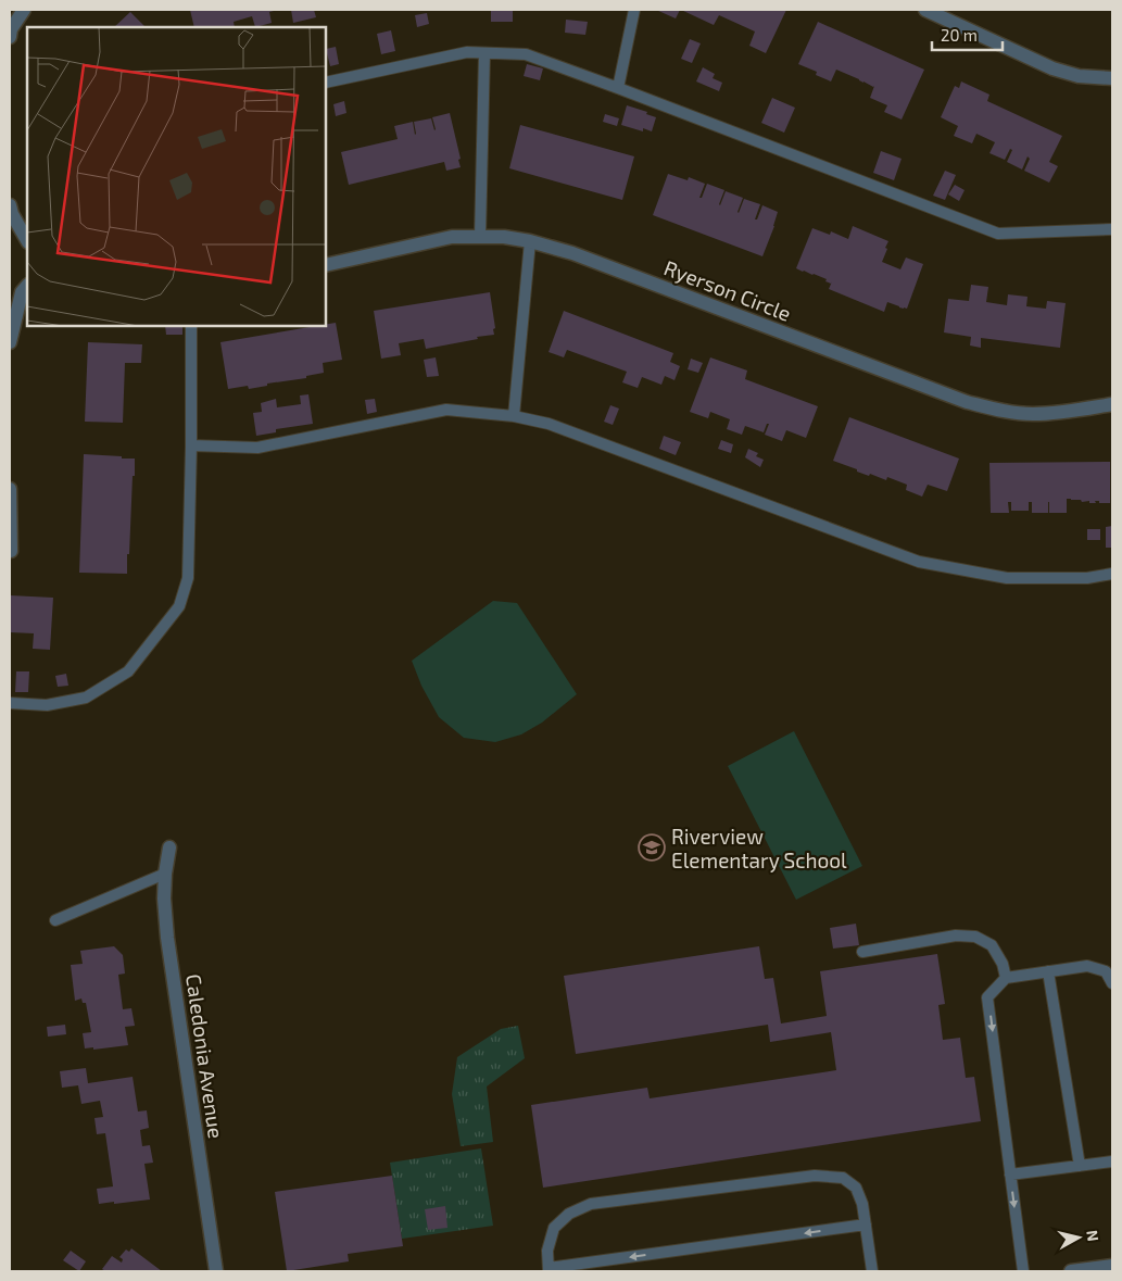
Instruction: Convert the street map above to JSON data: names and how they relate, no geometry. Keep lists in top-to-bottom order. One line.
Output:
{"streets":{"street":["Ryerson Circle","Caledonia Avenue"]},"places":{"school or university":["Riverview Elementary School"]},"scale_bar":"20 m","north":"right"}
